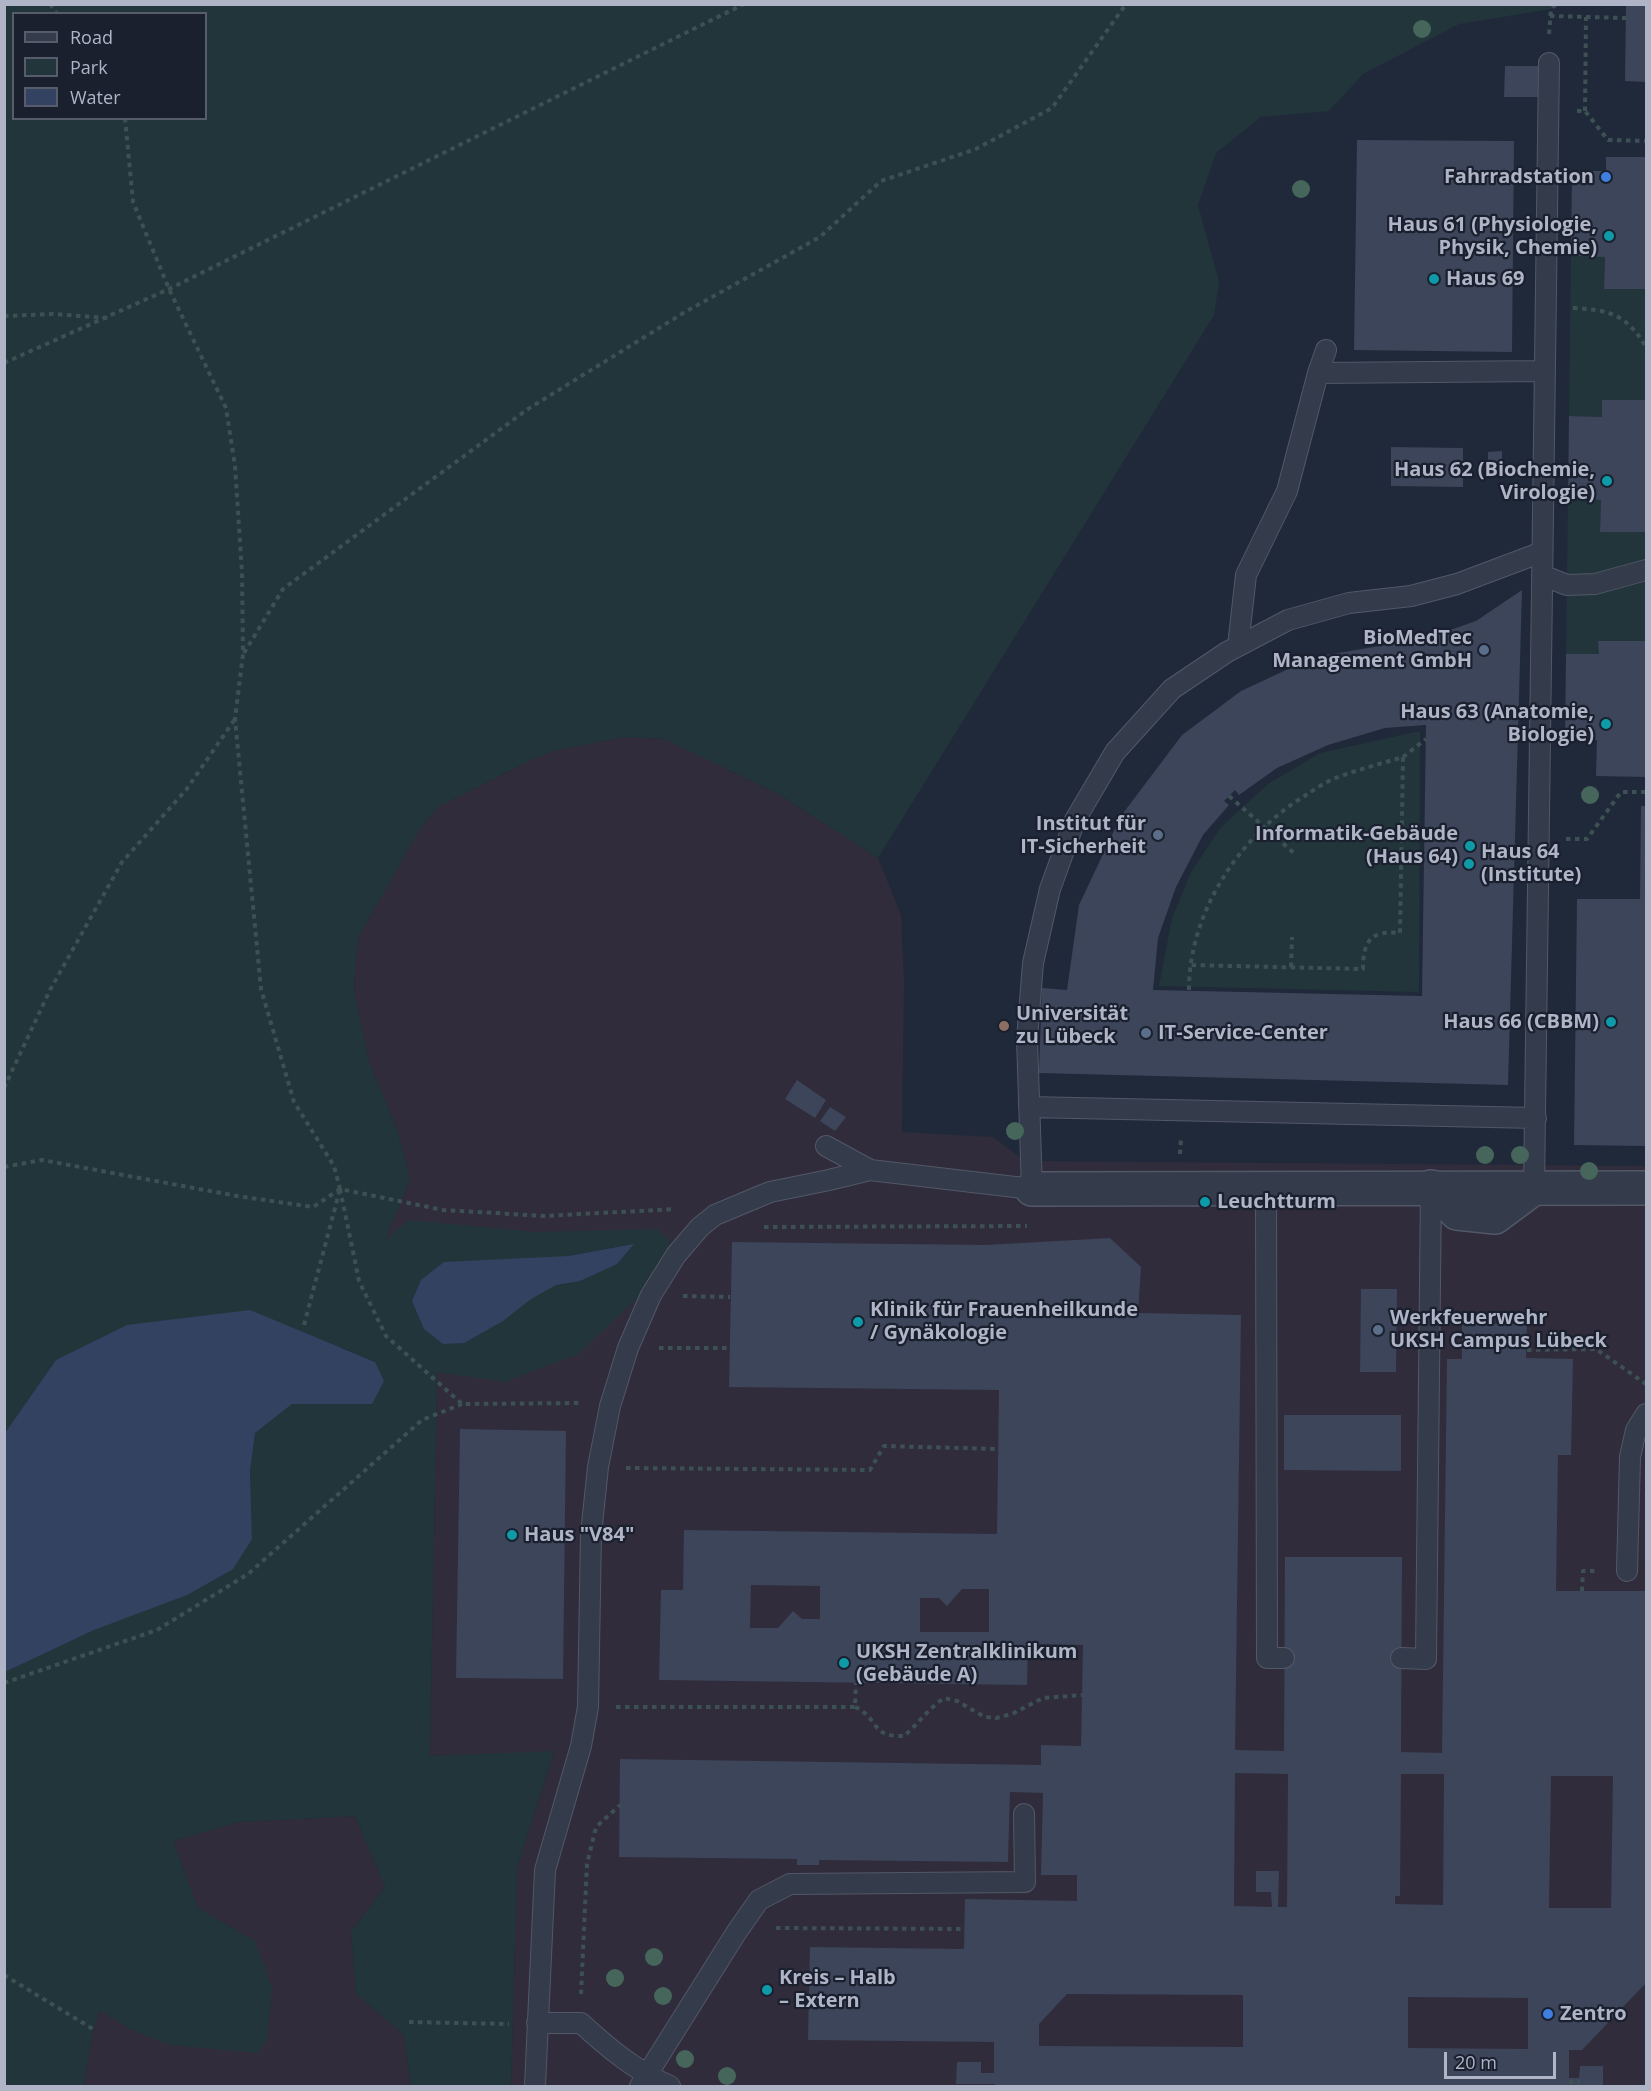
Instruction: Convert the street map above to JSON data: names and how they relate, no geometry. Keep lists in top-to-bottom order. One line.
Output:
{"places":["Fahrradstation","Haus 61 (Physiologie, Physik, Chemie)","Haus 69","Haus 62 (Biochemie, Virologie)","BioMedTec Management GmbH","Haus 63 (Anatomie, Biologie)","Institut für IT-Sicherheit","Informatik-Gebäude (Haus 64)","Haus 64 (Institute)","Haus 66 (CBBM)","Universität zu Lübeck","IT-Service-Center","Leuchtturm","Klinik für Frauenheilkunde / Gynäkologie","Werkfeuerwehr UKSH Campus Lübeck","Haus \"V84\"","UKSH Zentralklinikum (Gebäude A)","Kreis – Halb – Extern","Zentro"],"legend":["Road","Park","Water"],"scale_bar":"20 m"}
